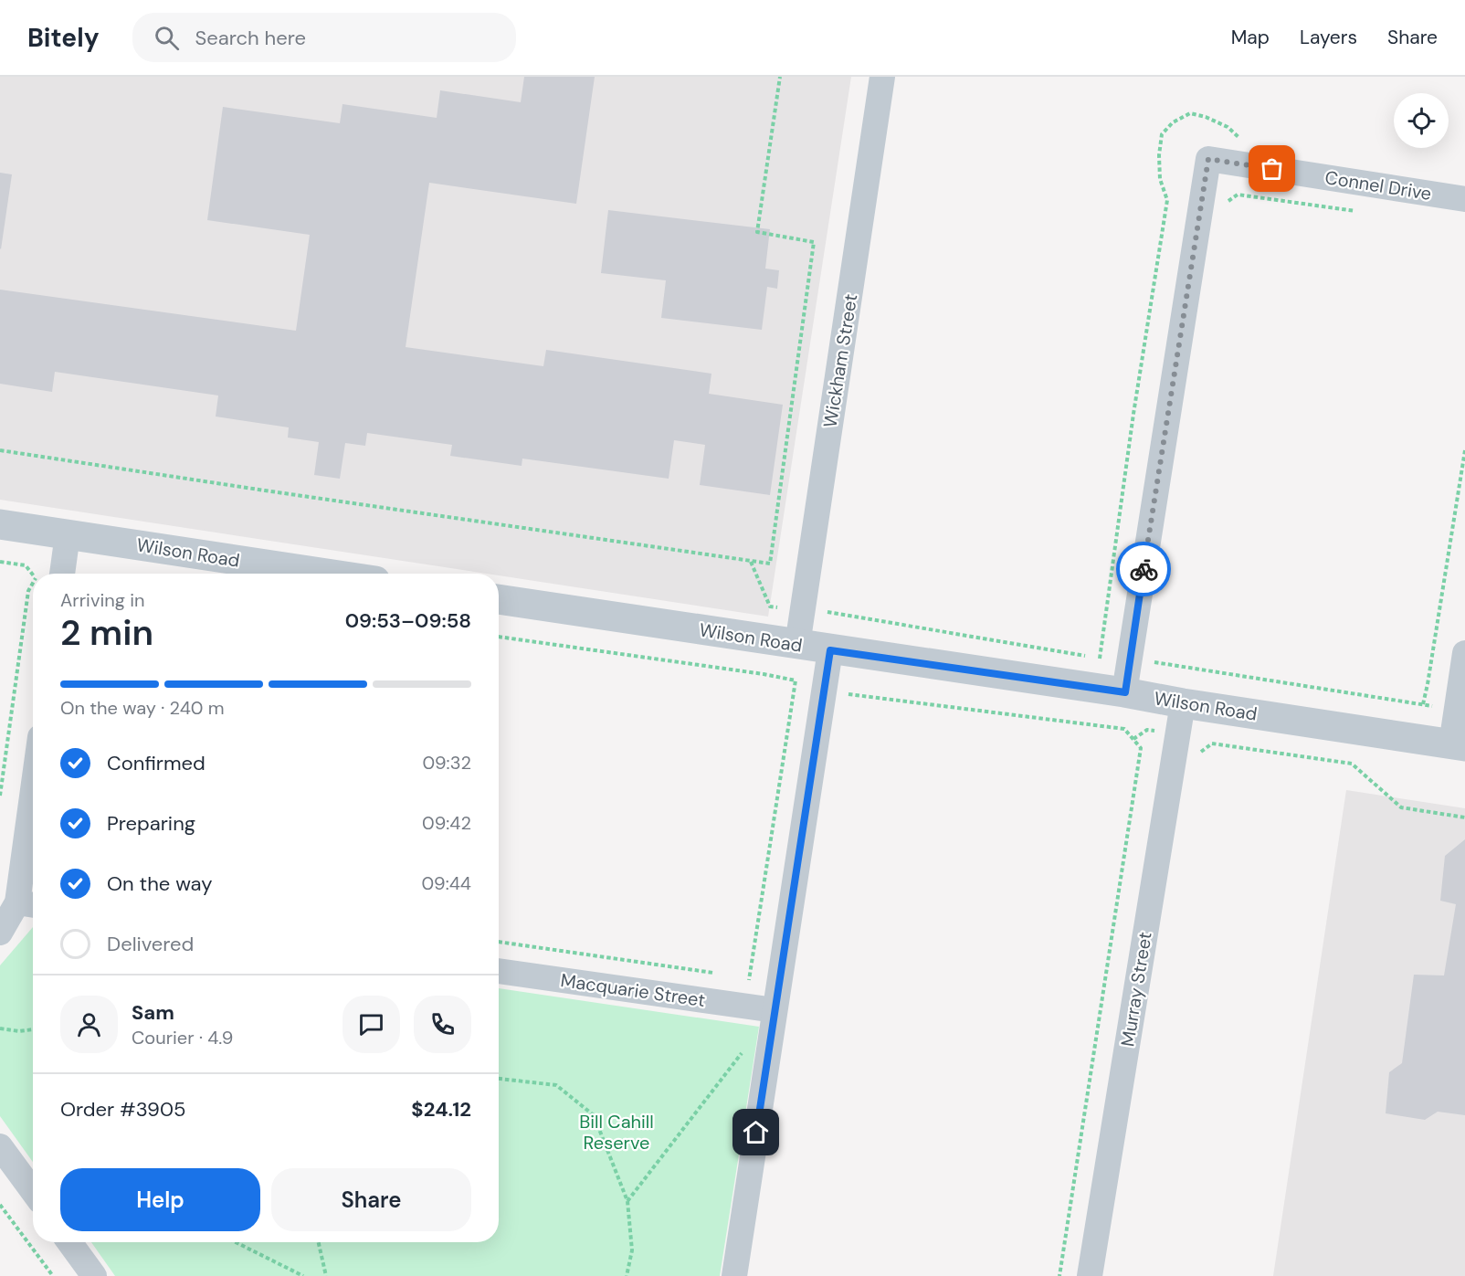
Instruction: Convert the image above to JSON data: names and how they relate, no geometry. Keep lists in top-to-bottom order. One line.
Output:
{"streets":{"street":["Connel Drive","Wickham Street","Wilson Road","Murray Street","Macquarie Street"]},"crossings":[["Connel Drive","Wilson Road"],["Wickham Street","Wilson Road"],["Wilson Road","Murray Street"]],"parks":["Bill Cahill Reserve"],"page":{"header":"Bitely","search":"Search here","nav":["Map","Layers","Share"],"heading":["2 min","Arriving in","09:53–09:58"],"panel":["Sam","Courier · 4.9","Order #3905","$24.12"],"bar":"On the way · 240 m","list":[["Confirmed","09:32"],["Preparing","09:42"],["On the way","09:44"],"Delivered"],"buttons":["Help","Share"]}}
